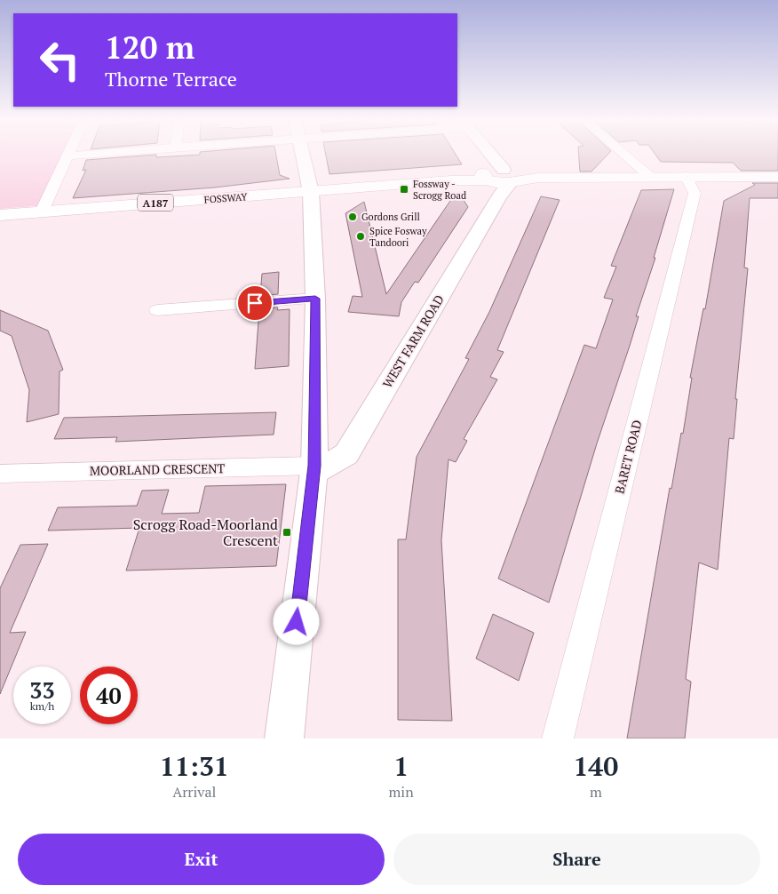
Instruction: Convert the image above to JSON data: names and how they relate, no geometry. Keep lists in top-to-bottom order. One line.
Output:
{"streets":{"main road":["FOSSWAY","A187"],"street":["WEST FARM ROAD","BARET ROAD","MOORLAND CRESCENT"]},"crossings":[["FOSSWAY","WEST FARM ROAD"],["FOSSWAY","BARET ROAD"],["WEST FARM ROAD","MOORLAND CRESCENT"]],"places":{"transit":["Fossway - Scrogg Road","Scrogg Road-Moorland Crescent"],"other":["Gordons Grill","Spice Fosway Tandoori"]},"page":{"turn":["120 m","Thorne Terrace"],"speed":"33 km/h","limit":"40","eta":["11:31","Arrival","1","min","140","m"],"buttons":["Exit","Share"]}}
